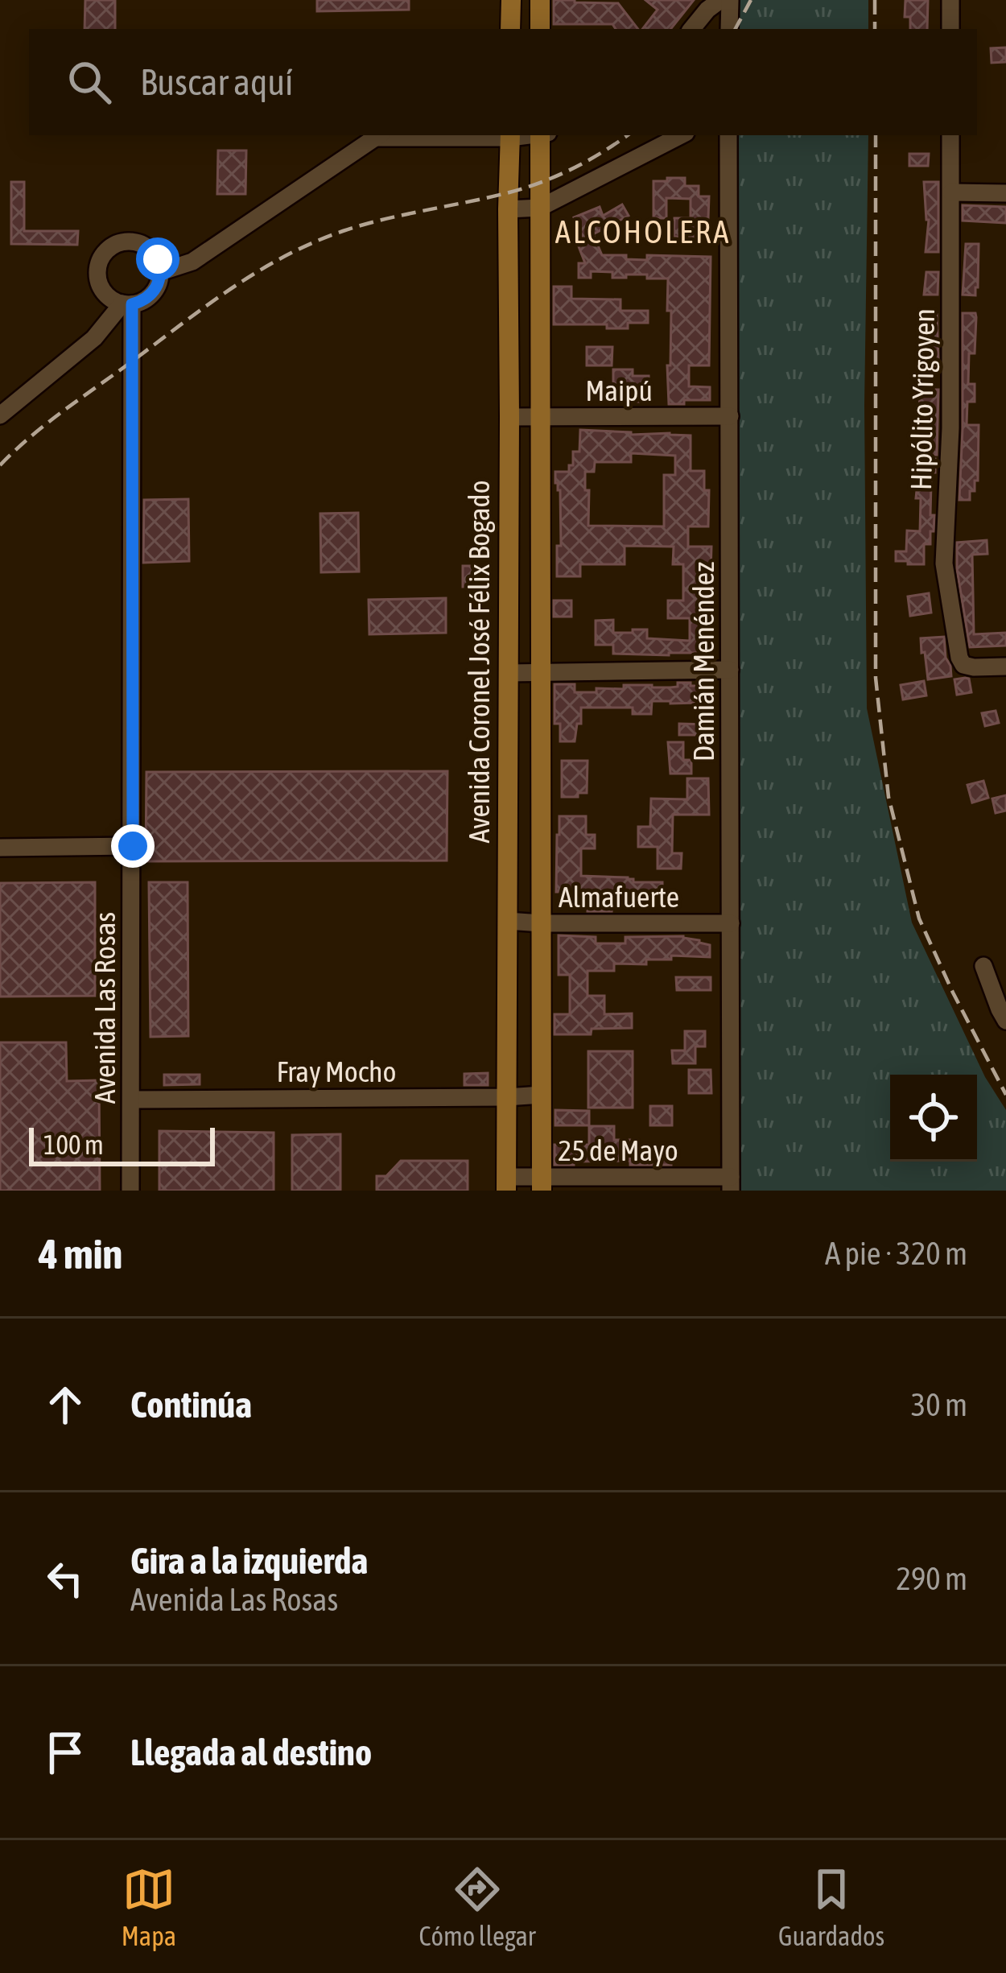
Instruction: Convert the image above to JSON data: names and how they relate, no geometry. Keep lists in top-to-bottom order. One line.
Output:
{"streets":{"main road":["Avenida Coronel José Félix Bogado"],"street":["Maipú","Hipólito Yrigoyen","Damián Menéndez","Almafuerte","Avenida Las Rosas","Fray Mocho","25 de Mayo"]},"crossings":[["Maipú","Avenida Coronel José Félix Bogado"],["Maipú","Damián Menéndez"],["Avenida Coronel José Félix Bogado","Almafuerte"],["Avenida Coronel José Félix Bogado","Fray Mocho"],["Avenida Coronel José Félix Bogado","25 de Mayo"],["Damián Menéndez","Almafuerte"],["Damián Menéndez","25 de Mayo"],["Avenida Las Rosas","Fray Mocho"]],"districts":["ALCOHOLERA"],"scale_bar":"100 m","page":{"search":"Buscar aquí","scale":"100 m","heading":["4 min","A pie · 320 m"],"list":[["Continúa","30 m"],["Gira a la izquierda","Avenida Las Rosas","290 m"],"Llegada al destino"],"nav":["Mapa","Cómo llegar","Guardados"]}}
